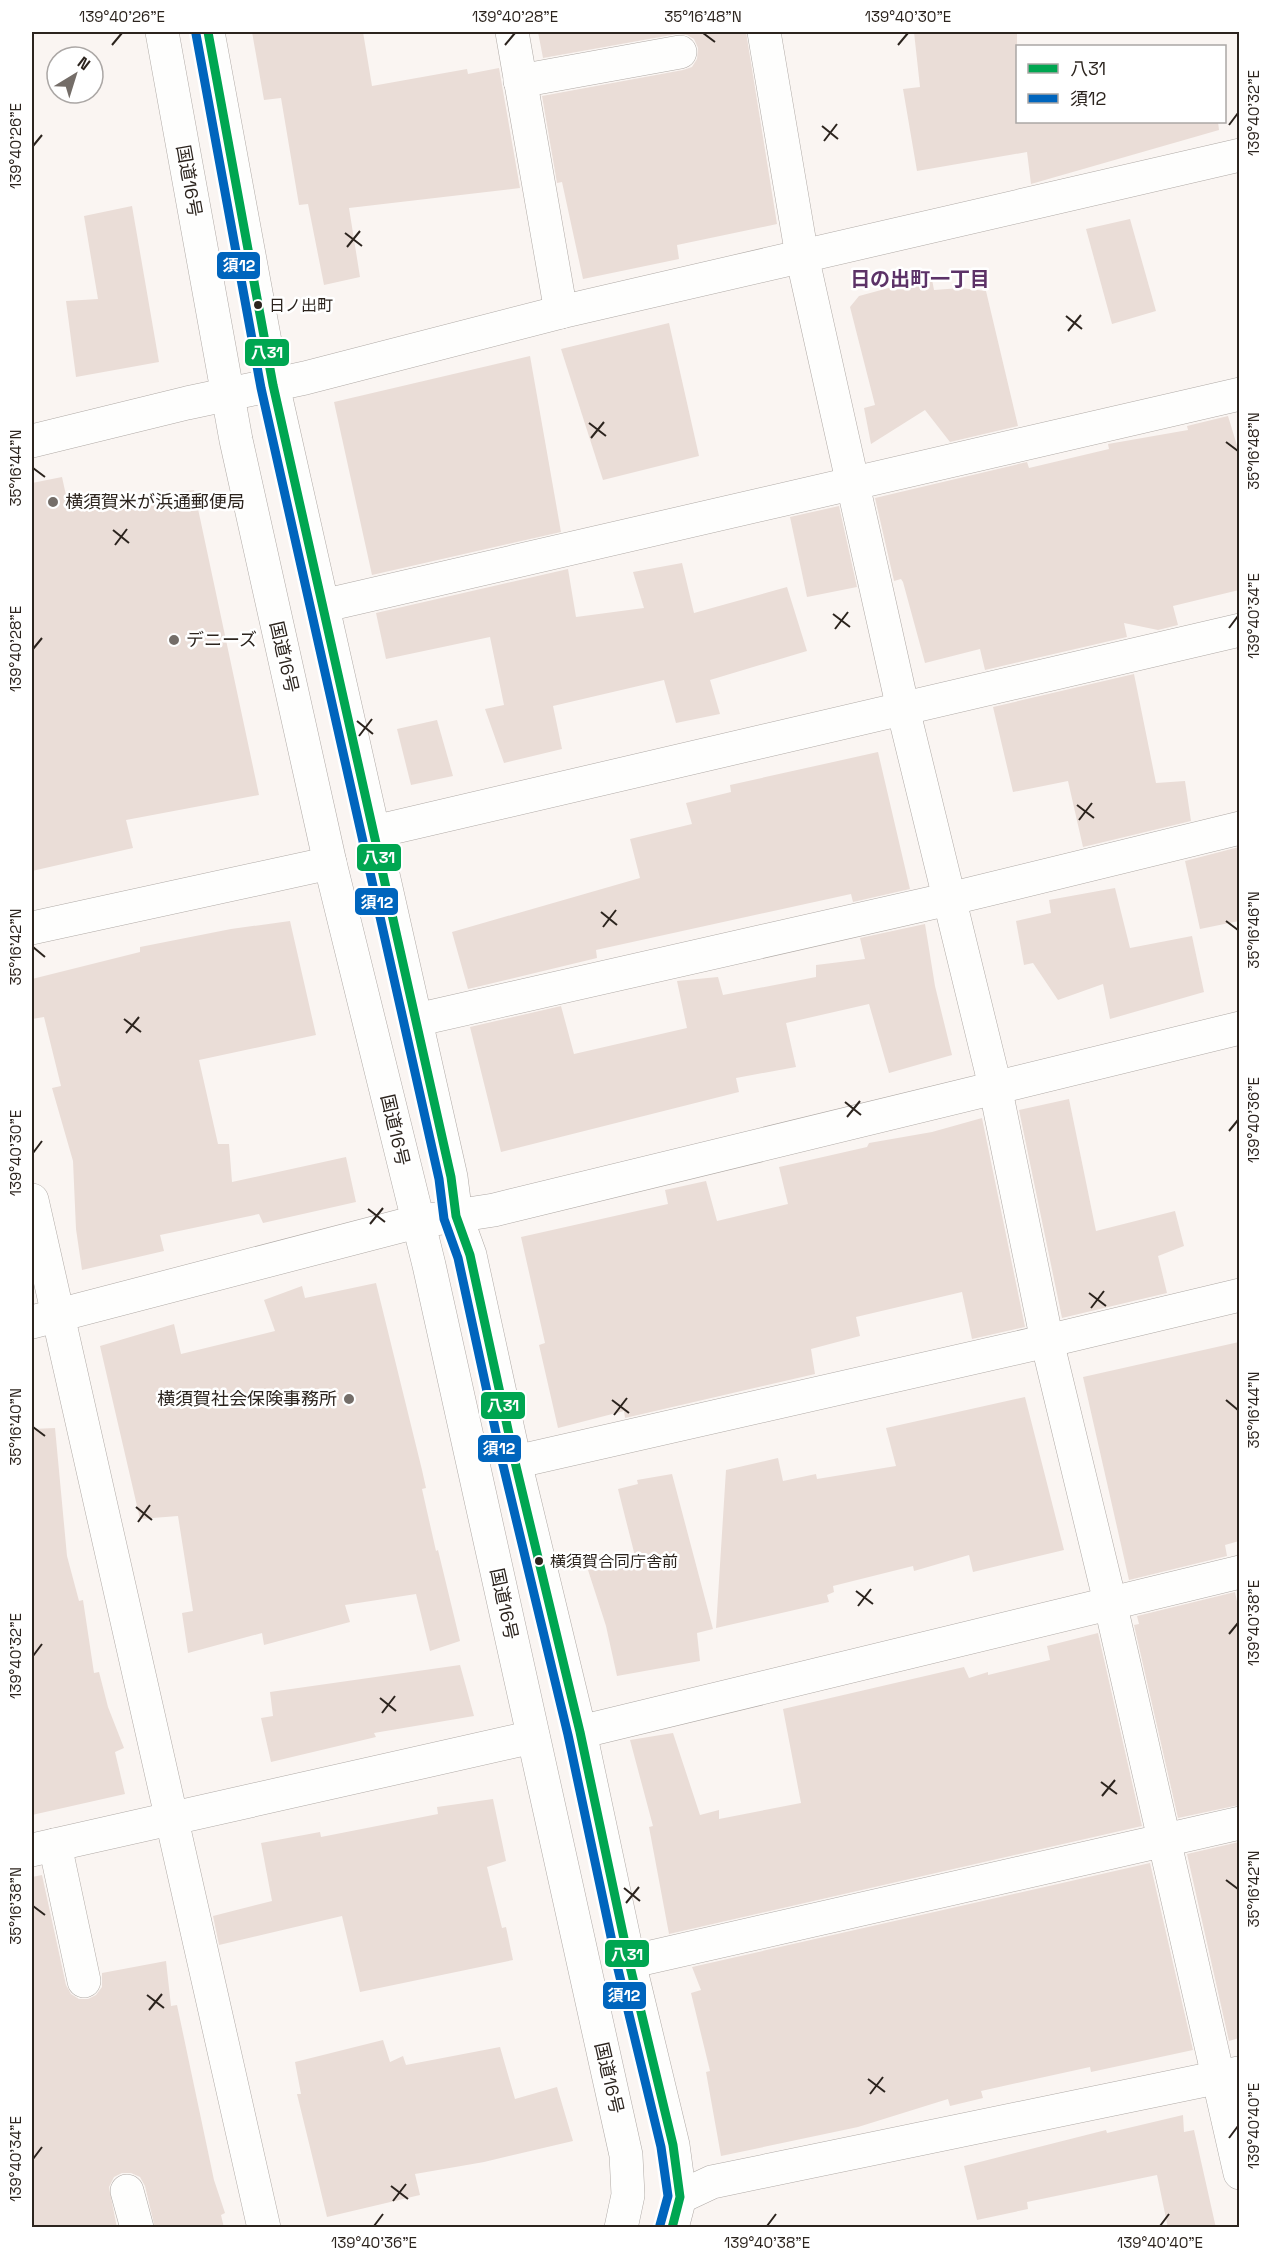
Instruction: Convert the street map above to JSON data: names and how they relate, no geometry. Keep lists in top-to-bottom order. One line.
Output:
{"streets":{"main road":["国道16号"]},"districts":["日の出町一丁目"],"places":["日ノ出町","横須賀米が浜通郵便局","デニーズ","横須賀社会保険事務所","横須賀合同庁舎前"],"lines":["transit line 八31","transit line 須12"],"legend":["八31","須12"],"north":"top right","coordinates":["139°40'26\"E","139°40'28\"E","35°16'48\"N","139°40'30\"E","139°40'32\"E","35°16'44\"N","139°40'34\"E","35°16'46\"N","35°16'42\"N","139°40'36\"E","35°16'40\"N","139°40'38\"E","35°16'38\"N","139°40'40\"E"]}
